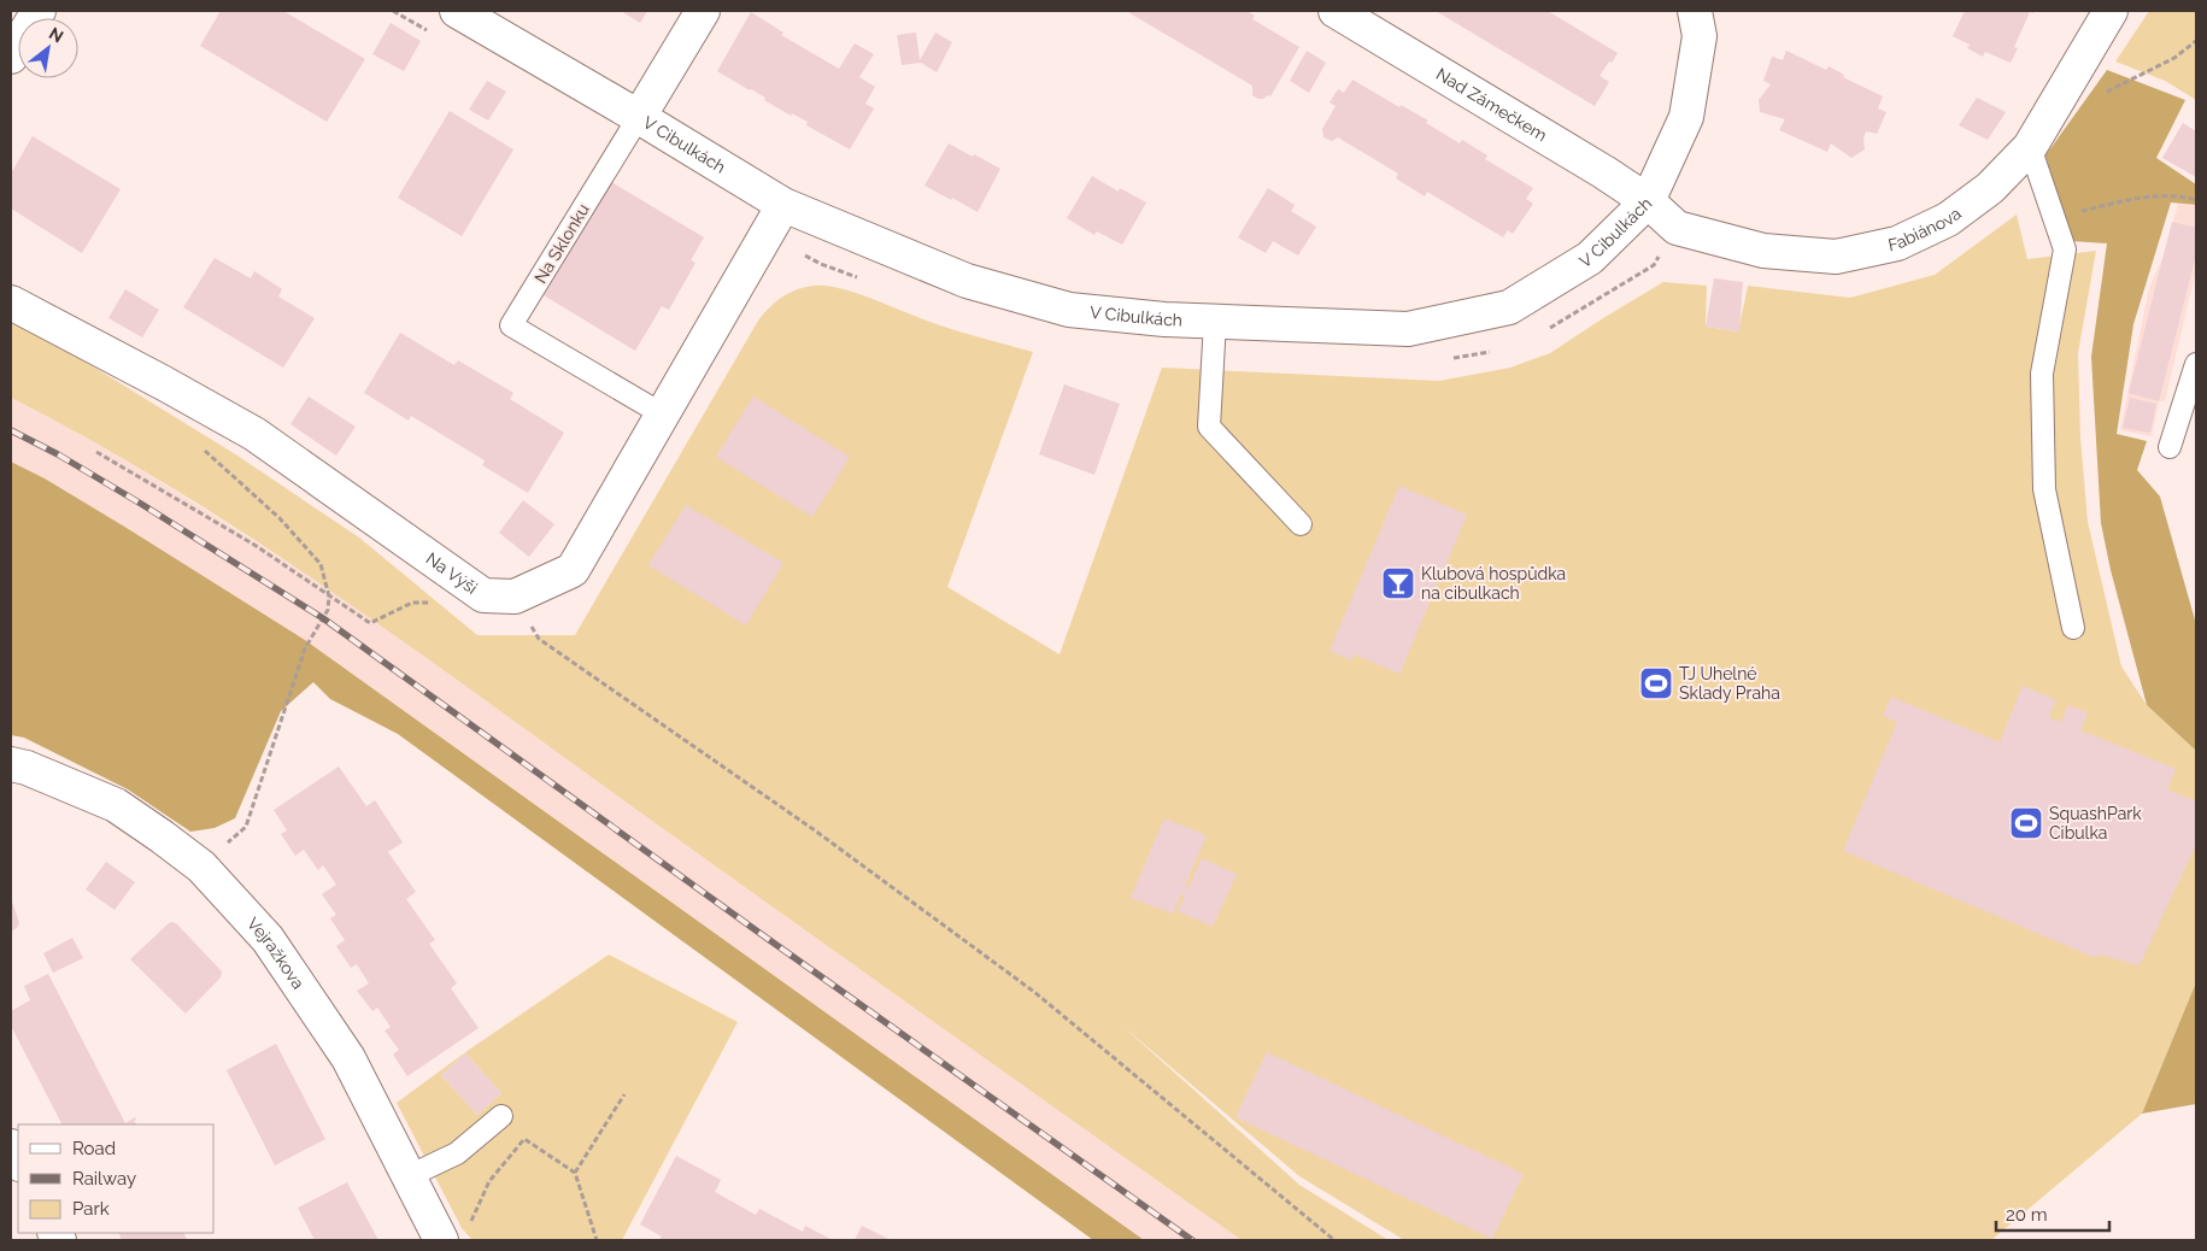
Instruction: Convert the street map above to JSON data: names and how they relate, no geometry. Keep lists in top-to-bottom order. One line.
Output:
{"streets":{"street":["Nad Zámečkem","V Cibulkách","Fabiánova","Na Sklonku","Na Výši","Vejražkova"]},"crossings":[["Nad Zámečkem","V Cibulkách"],["Nad Zámečkem","Fabiánova"],["V Cibulkách","Fabiánova"],["V Cibulkách","Na Sklonku"],["V Cibulkách","Na Výši"],["Na Sklonku","Na Výši"]],"places":{"bar":["Klubová hospůdka na cibulkach"],"sports":["TJ Uhelné Sklady Praha","SquashPark Cibulka"]},"legend":["Road","Railway","Park"],"scale_bar":"20 m","north":"top right"}
